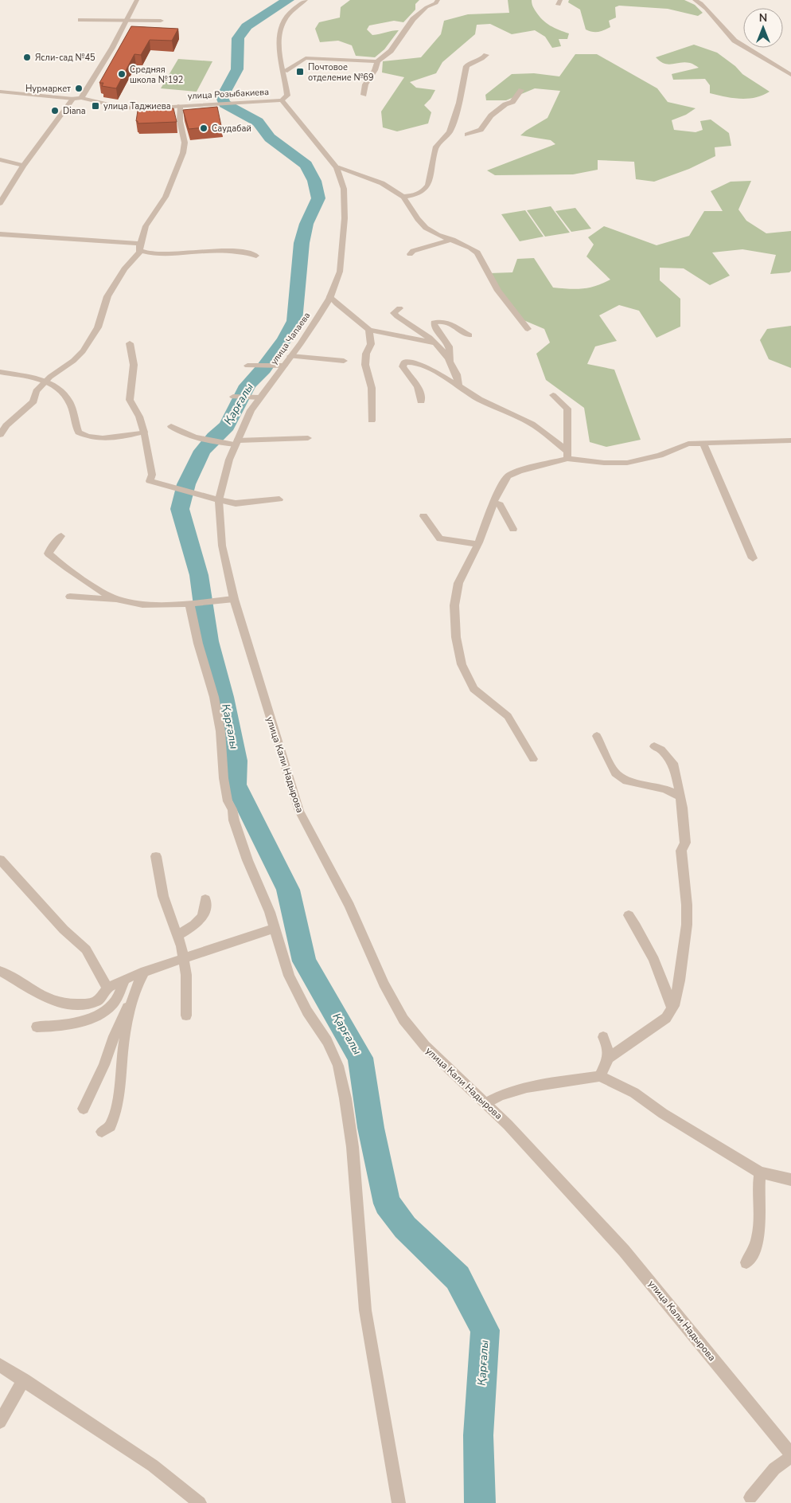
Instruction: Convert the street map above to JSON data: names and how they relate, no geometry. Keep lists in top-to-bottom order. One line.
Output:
{"streets":{"street":["улица Розыбакиева","улица Чапаева","улица Кали Надырова"]},"crossings":[["улица Розыбакиева","улица Чапаева"],["улица Чапаева","улица Кали Надырова"]],"water":["Қарғалы"],"places":{"other":["Ясли-сад №45","Средняя школа №192","Нурмаркет","Diana","Саудабай"],"transit":["Почтовое отделение №69","улица Таджиева"]},"north":"top"}
